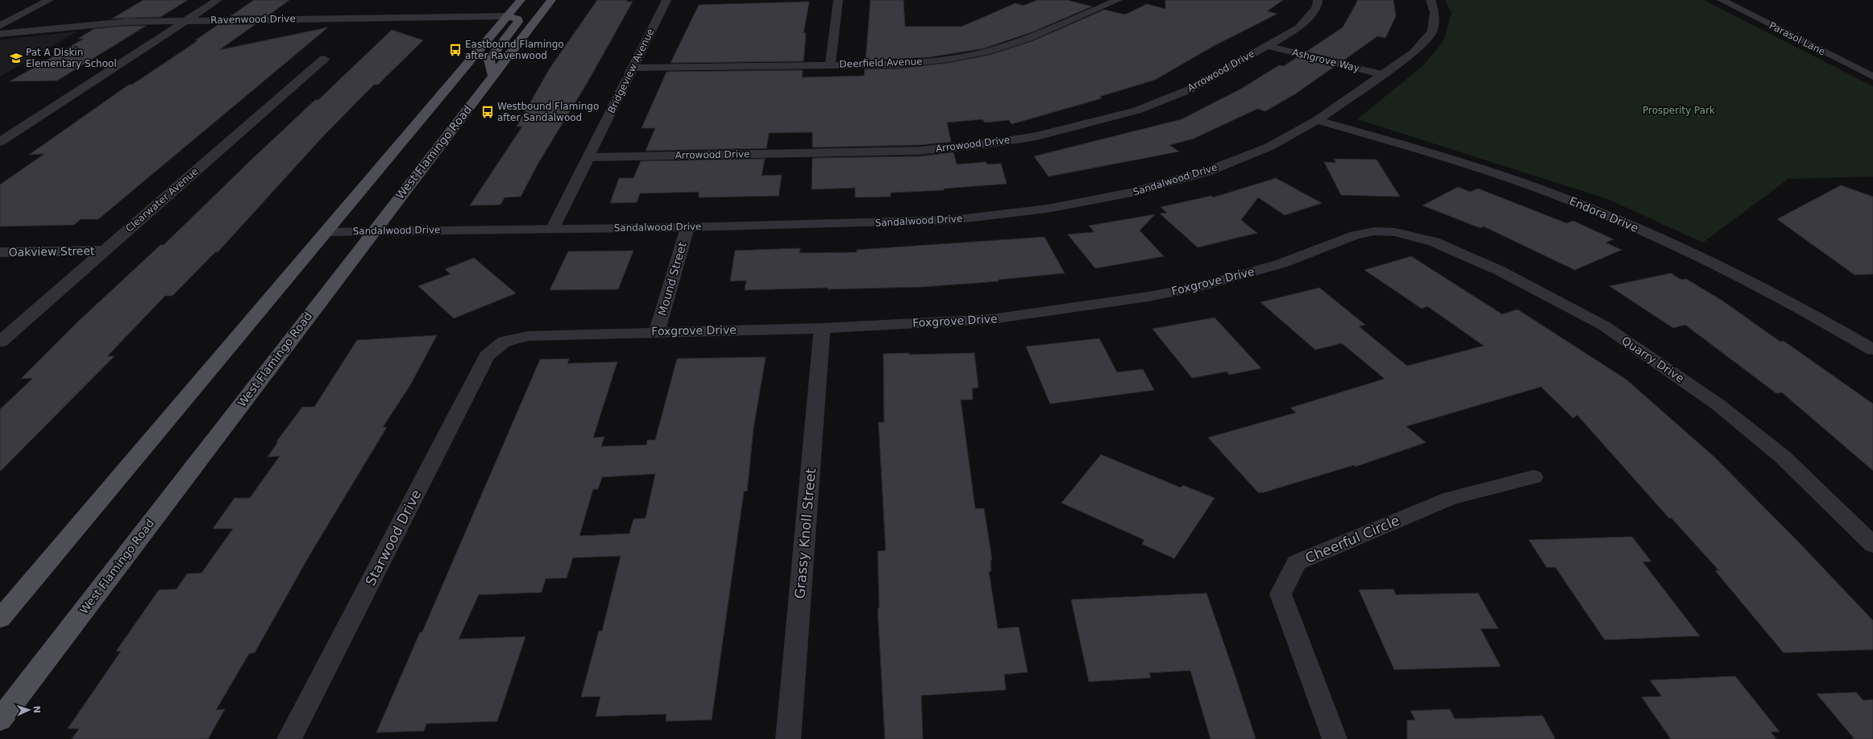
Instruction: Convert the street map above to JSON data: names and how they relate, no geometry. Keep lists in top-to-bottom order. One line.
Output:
{"streets":{"main road":["West Flamingo Road"],"street":["Ravenwood Drive","Parasol Lane","Ashgrove Way","Deerfield Avenue","Bridgeview Avenue","Arrowood Drive","Sandalwood Drive","Clearwater Avenue","Endora Drive","Oakview Street","Mound Street","Foxgrove Drive","Quarry Drive","Grassy Knoll Street","Starwood Drive","Cheerful Circle"]},"crossings":[["Ashgrove Way","Arrowood Drive"],["Ashgrove Way","Sandalwood Drive"],["Deerfield Avenue","Bridgeview Avenue"],["Bridgeview Avenue","Arrowood Drive"],["Bridgeview Avenue","Sandalwood Drive"],["West Flamingo Road","Sandalwood Drive"],["Sandalwood Drive","Endora Drive"],["Sandalwood Drive","Mound Street"],["Clearwater Avenue","Oakview Street"],["Mound Street","Foxgrove Drive"],["Foxgrove Drive","Quarry Drive"],["Foxgrove Drive","Grassy Knoll Street"],["Foxgrove Drive","Starwood Drive"]],"parks":["Prosperity Park"],"places":{"bus stop":["Eastbound Flamingo after Ravenwood","Westbound Flamingo after Sandalwood"],"school or university":["Pat A Diskin Elementary School"]},"north":"right"}
